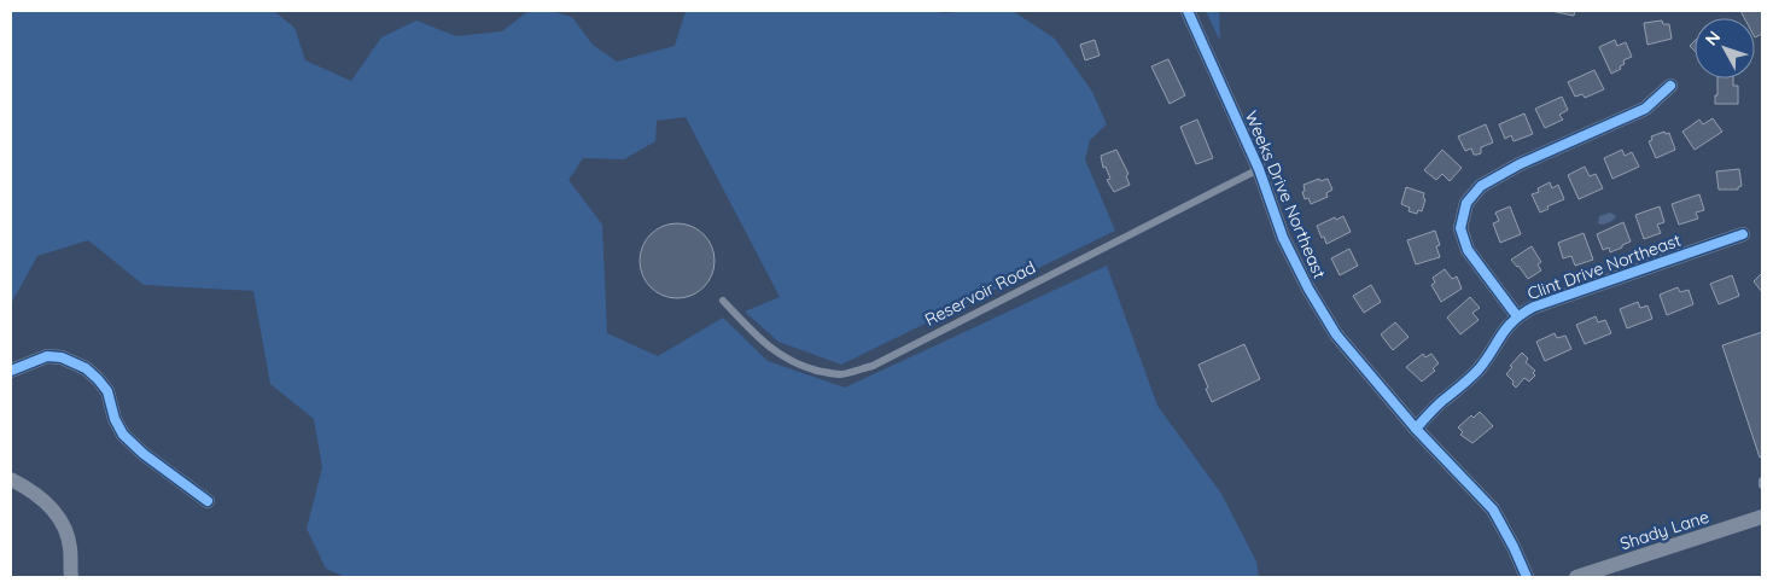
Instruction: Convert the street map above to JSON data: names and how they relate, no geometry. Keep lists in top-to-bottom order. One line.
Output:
{"streets":{"street":["Weeks Drive Northeast","Clint Drive Northeast","Shady Lane"],"lane":["Reservoir Road"]},"crossings":[["Weeks Drive Northeast","Clint Drive Northeast"],["Weeks Drive Northeast","Reservoir Road"]],"north":"top left"}
